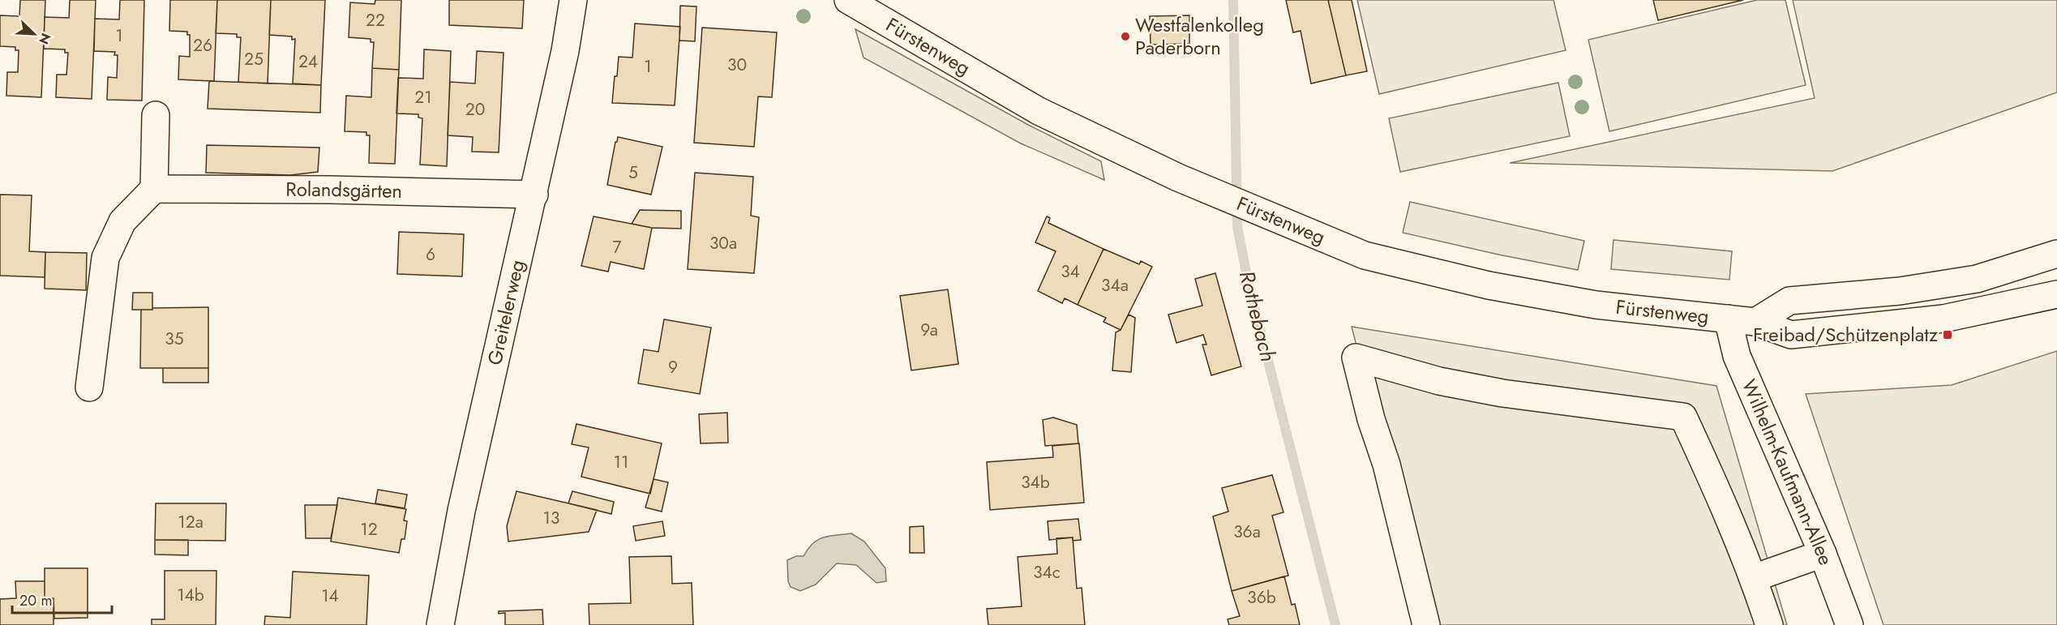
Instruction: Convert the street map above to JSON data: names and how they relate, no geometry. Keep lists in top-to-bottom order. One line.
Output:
{"streets":{"main road":["Fürstenweg","Rolandsgärten","Greitelerweg","Wilhelm-Kaufmann-Allee"]},"crossings":[["Fürstenweg","Wilhelm-Kaufmann-Allee"],["Rolandsgärten","Greitelerweg"]],"water":["Rothebach"],"places":{"other":["Westfalenkolleg Paderborn"],"transit":["Freibad/Schützenplatz"]},"house_numbers":["22","1","26","25","24","30","1","21","20","5","30a","7","6","34","34a","9a","35","9","11","34b","13","12a","12","36a","34c","14b","14","36b"],"scale_bar":"20 m","north":"bottom right"}
